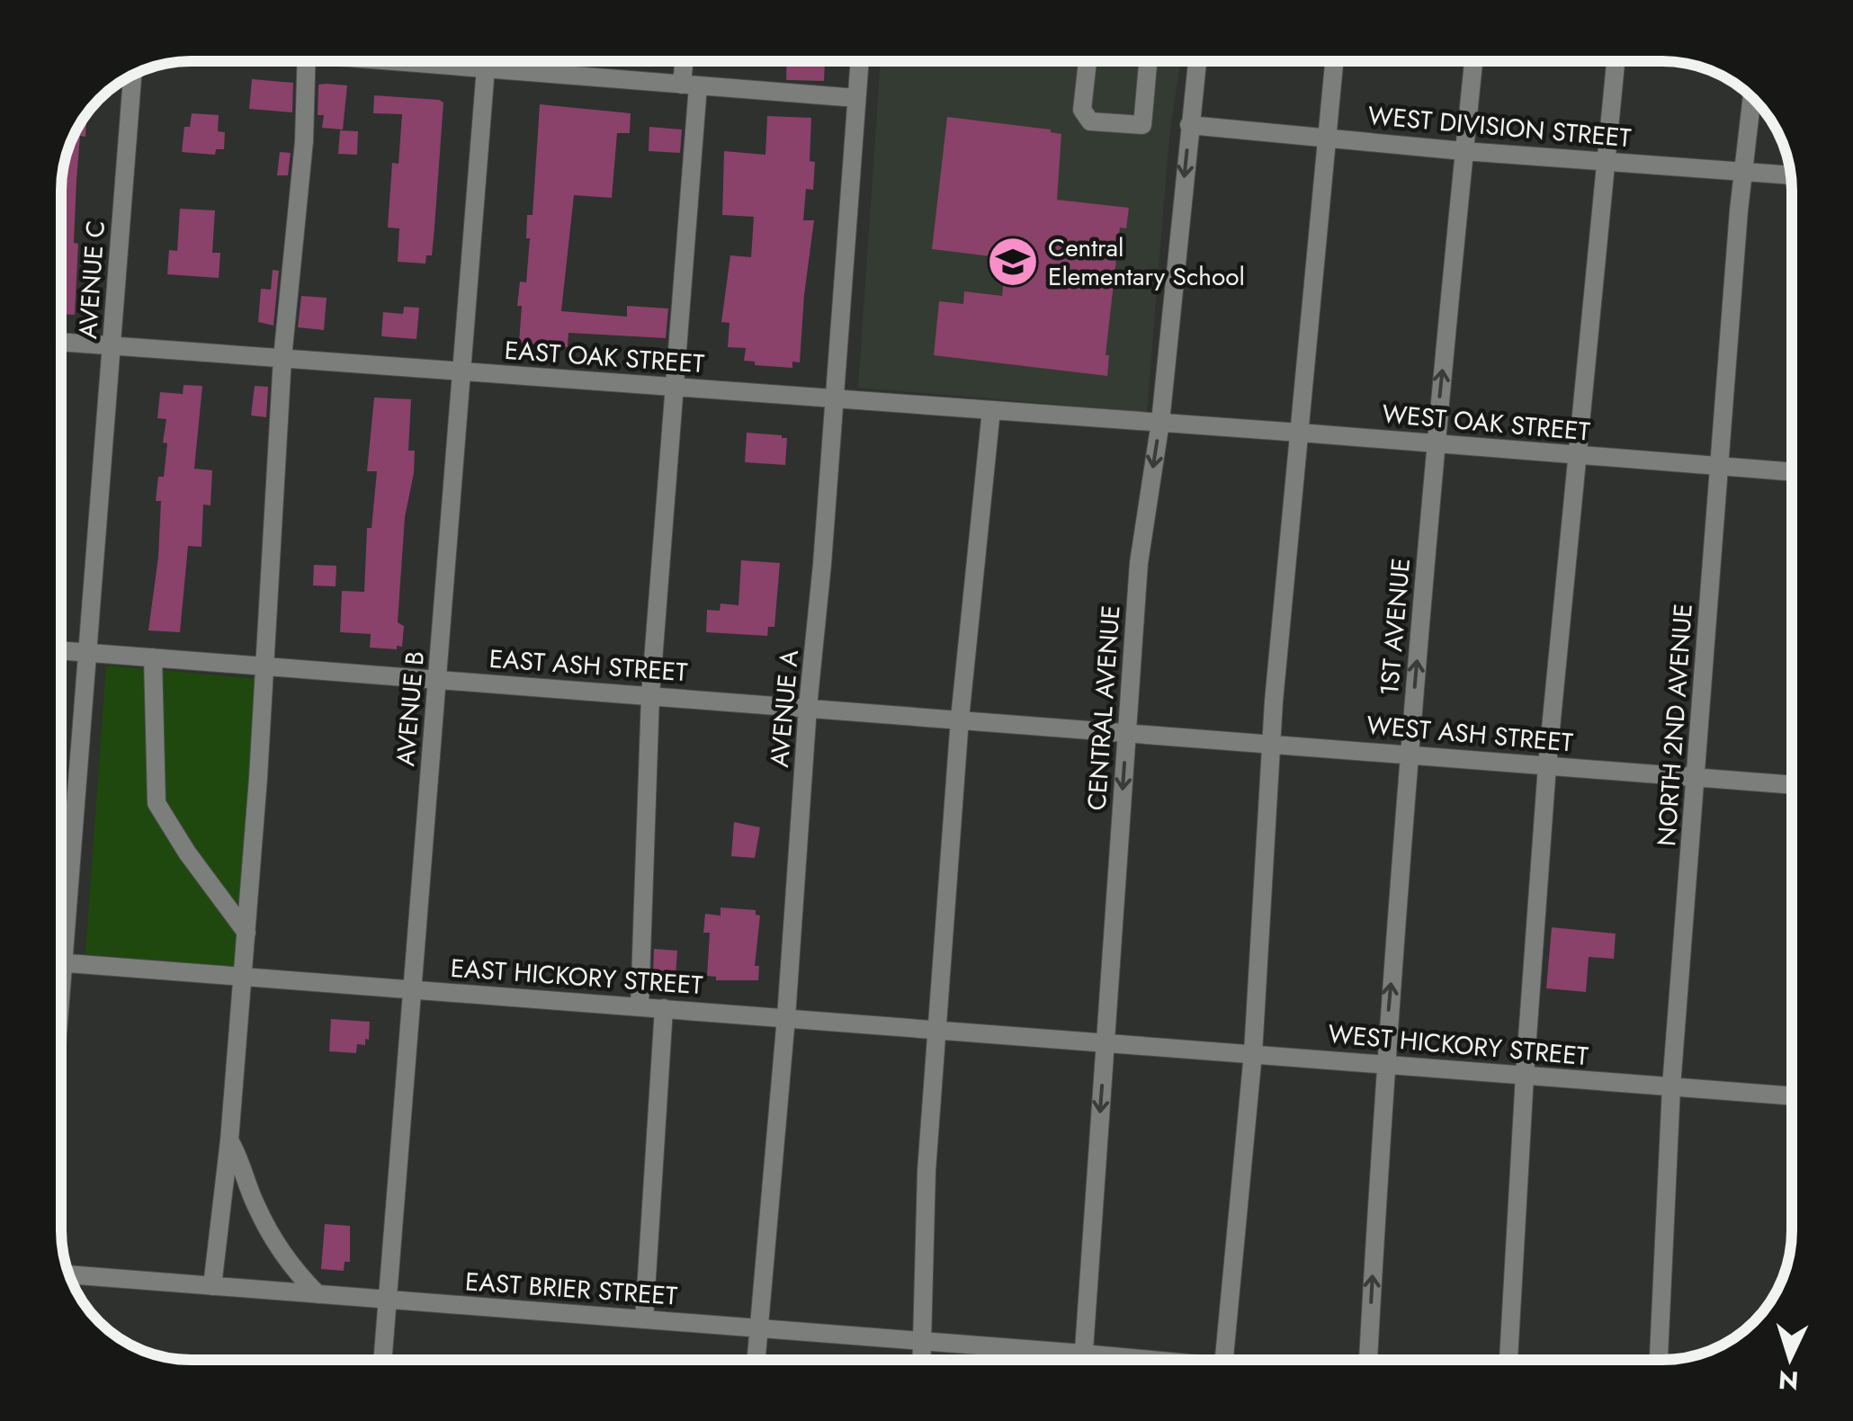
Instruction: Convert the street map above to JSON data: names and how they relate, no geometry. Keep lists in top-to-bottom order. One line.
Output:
{"streets":{"street":["WEST DIVISION STREET","AVENUE C","EAST OAK STREET","WEST OAK STREET","1ST AVENUE","EAST ASH STREET","CENTRAL AVENUE","AVENUE B","AVENUE A","NORTH 2ND AVENUE","WEST ASH STREET","EAST HICKORY STREET","WEST HICKORY STREET","EAST BRIER STREET"]},"crossings":[["WEST DIVISION STREET","1ST AVENUE"],["WEST DIVISION STREET","CENTRAL AVENUE"],["WEST DIVISION STREET","NORTH 2ND AVENUE"],["AVENUE C","EAST OAK STREET"],["AVENUE C","EAST ASH STREET"],["EAST OAK STREET","WEST OAK STREET"],["EAST OAK STREET","CENTRAL AVENUE"],["EAST OAK STREET","AVENUE B"],["EAST OAK STREET","AVENUE A"],["WEST OAK STREET","1ST AVENUE"],["WEST OAK STREET","CENTRAL AVENUE"],["WEST OAK STREET","NORTH 2ND AVENUE"],["1ST AVENUE","WEST ASH STREET"],["1ST AVENUE","WEST HICKORY STREET"],["EAST ASH STREET","CENTRAL AVENUE"],["EAST ASH STREET","AVENUE B"],["EAST ASH STREET","AVENUE A"],["EAST ASH STREET","WEST ASH STREET"],["CENTRAL AVENUE","WEST ASH STREET"],["CENTRAL AVENUE","EAST HICKORY STREET"],["CENTRAL AVENUE","WEST HICKORY STREET"],["CENTRAL AVENUE","EAST BRIER STREET"],["AVENUE B","EAST HICKORY STREET"],["AVENUE B","EAST BRIER STREET"],["AVENUE A","EAST HICKORY STREET"],["AVENUE A","EAST BRIER STREET"],["NORTH 2ND AVENUE","WEST ASH STREET"],["NORTH 2ND AVENUE","WEST HICKORY STREET"],["EAST HICKORY STREET","WEST HICKORY STREET"]],"places":{"school or university":["Central Elementary School"]},"north":"bottom"}
